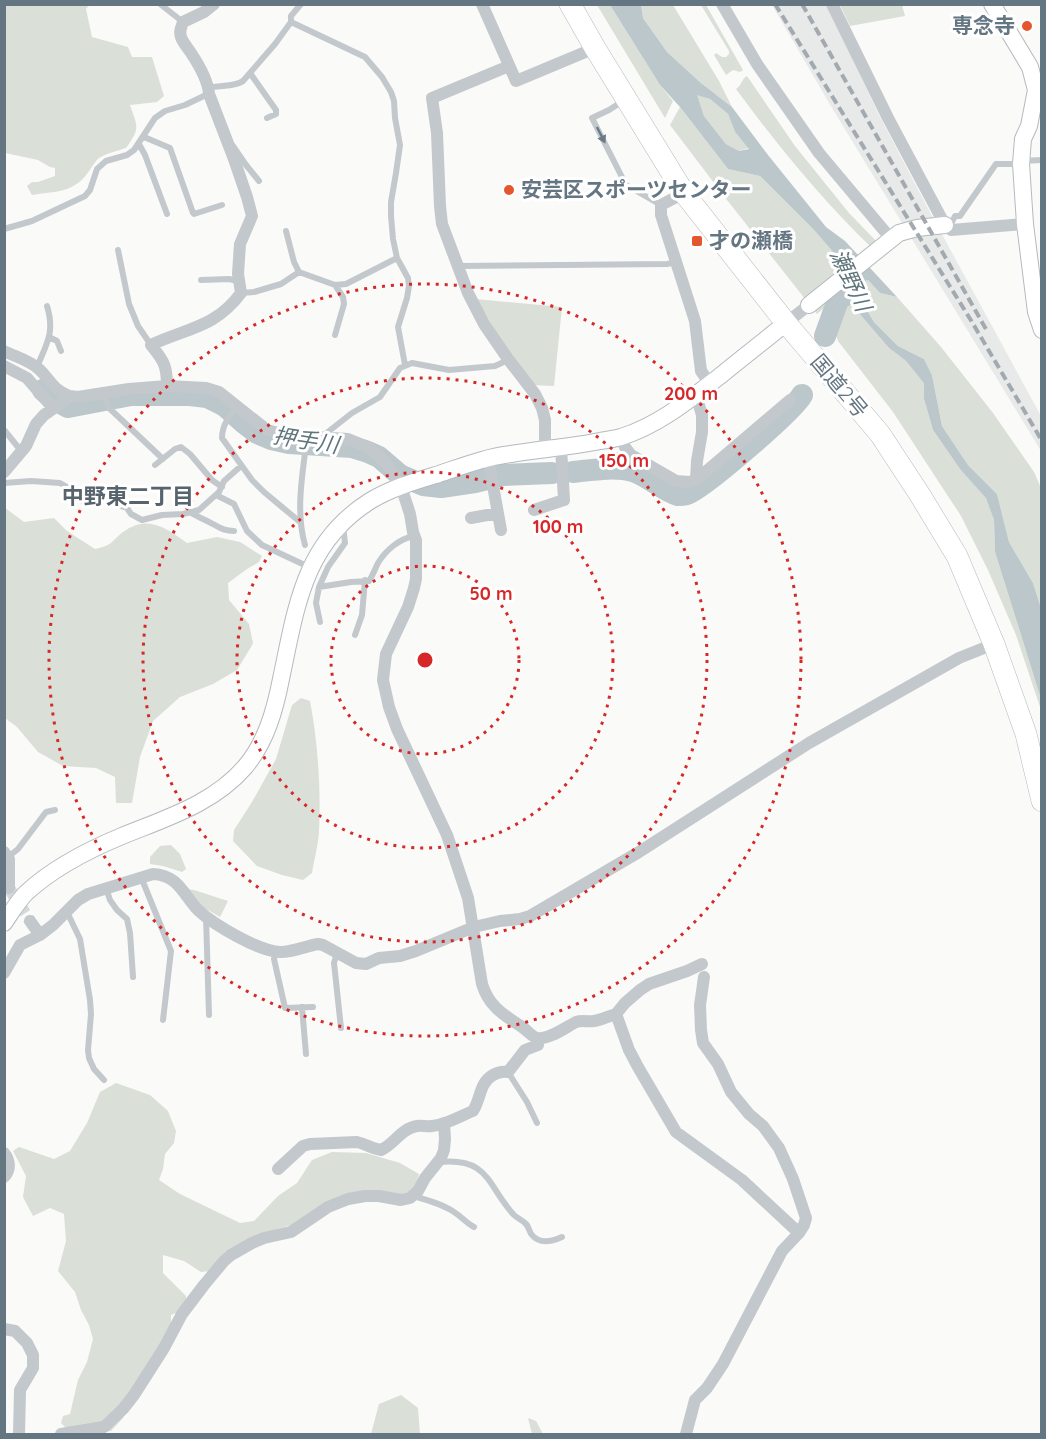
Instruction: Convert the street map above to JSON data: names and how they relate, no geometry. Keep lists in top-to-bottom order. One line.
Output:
{"streets":{"highway":["国道2号"]},"districts":["中野東二丁目"],"water":["瀬野川","押手川"],"places":{"other":["専念寺","安芸区スポーツセンター"],"transit":["才の瀬橋"]},"rings":["200 m","150 m","100 m","50 m"]}
